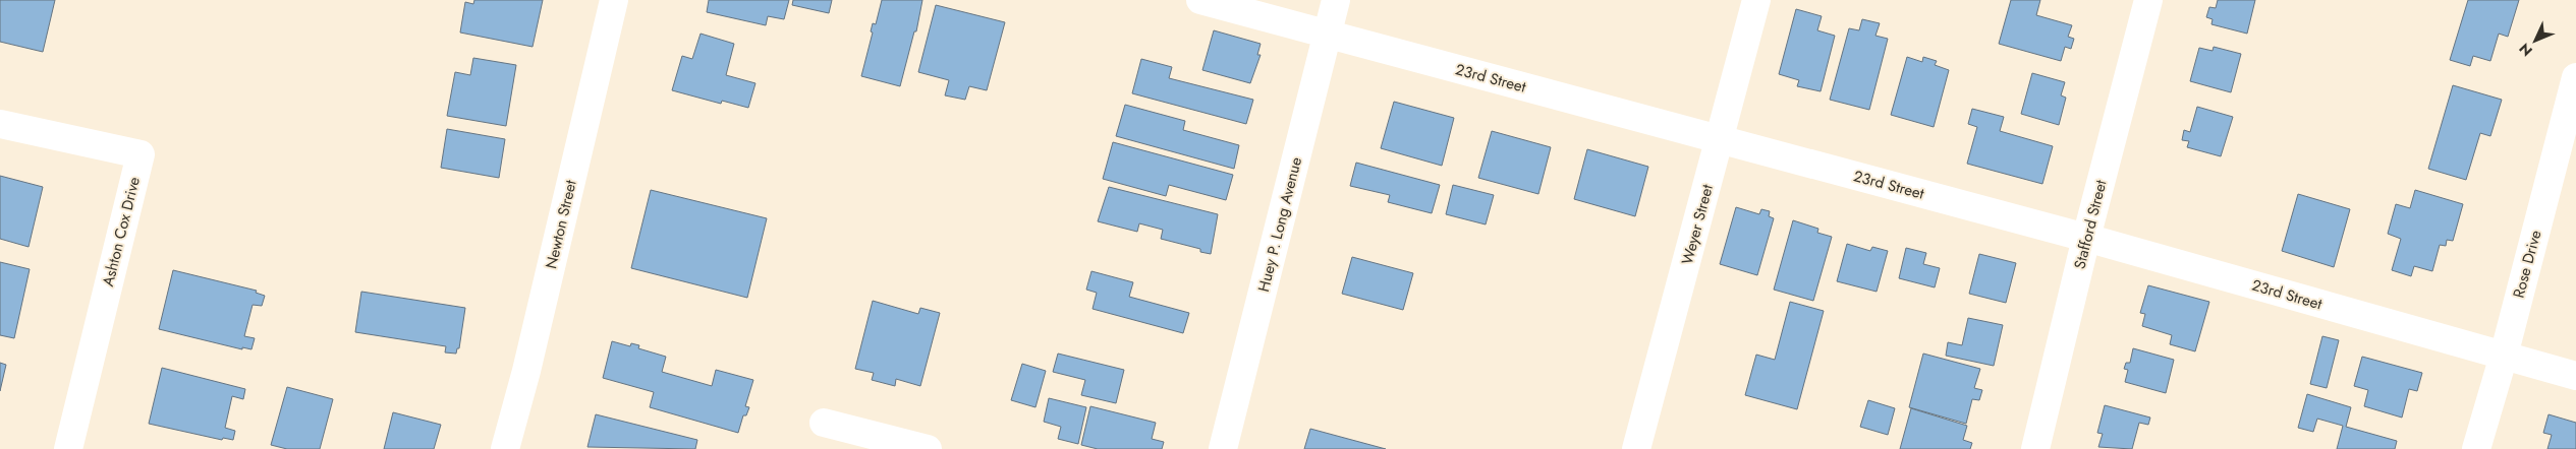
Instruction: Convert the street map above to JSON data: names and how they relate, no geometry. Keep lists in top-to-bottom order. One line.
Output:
{"streets":{"street":["23rd Street","Newton Street","Huey P. Long Avenue","Weyer Street","Stafford Street","Ashton Cox Drive","Rose Drive"]},"crossings":[["23rd Street","Huey P. Long Avenue"],["23rd Street","Weyer Street"],["23rd Street","Stafford Street"],["23rd Street","Rose Drive"]],"north":"bottom left"}
